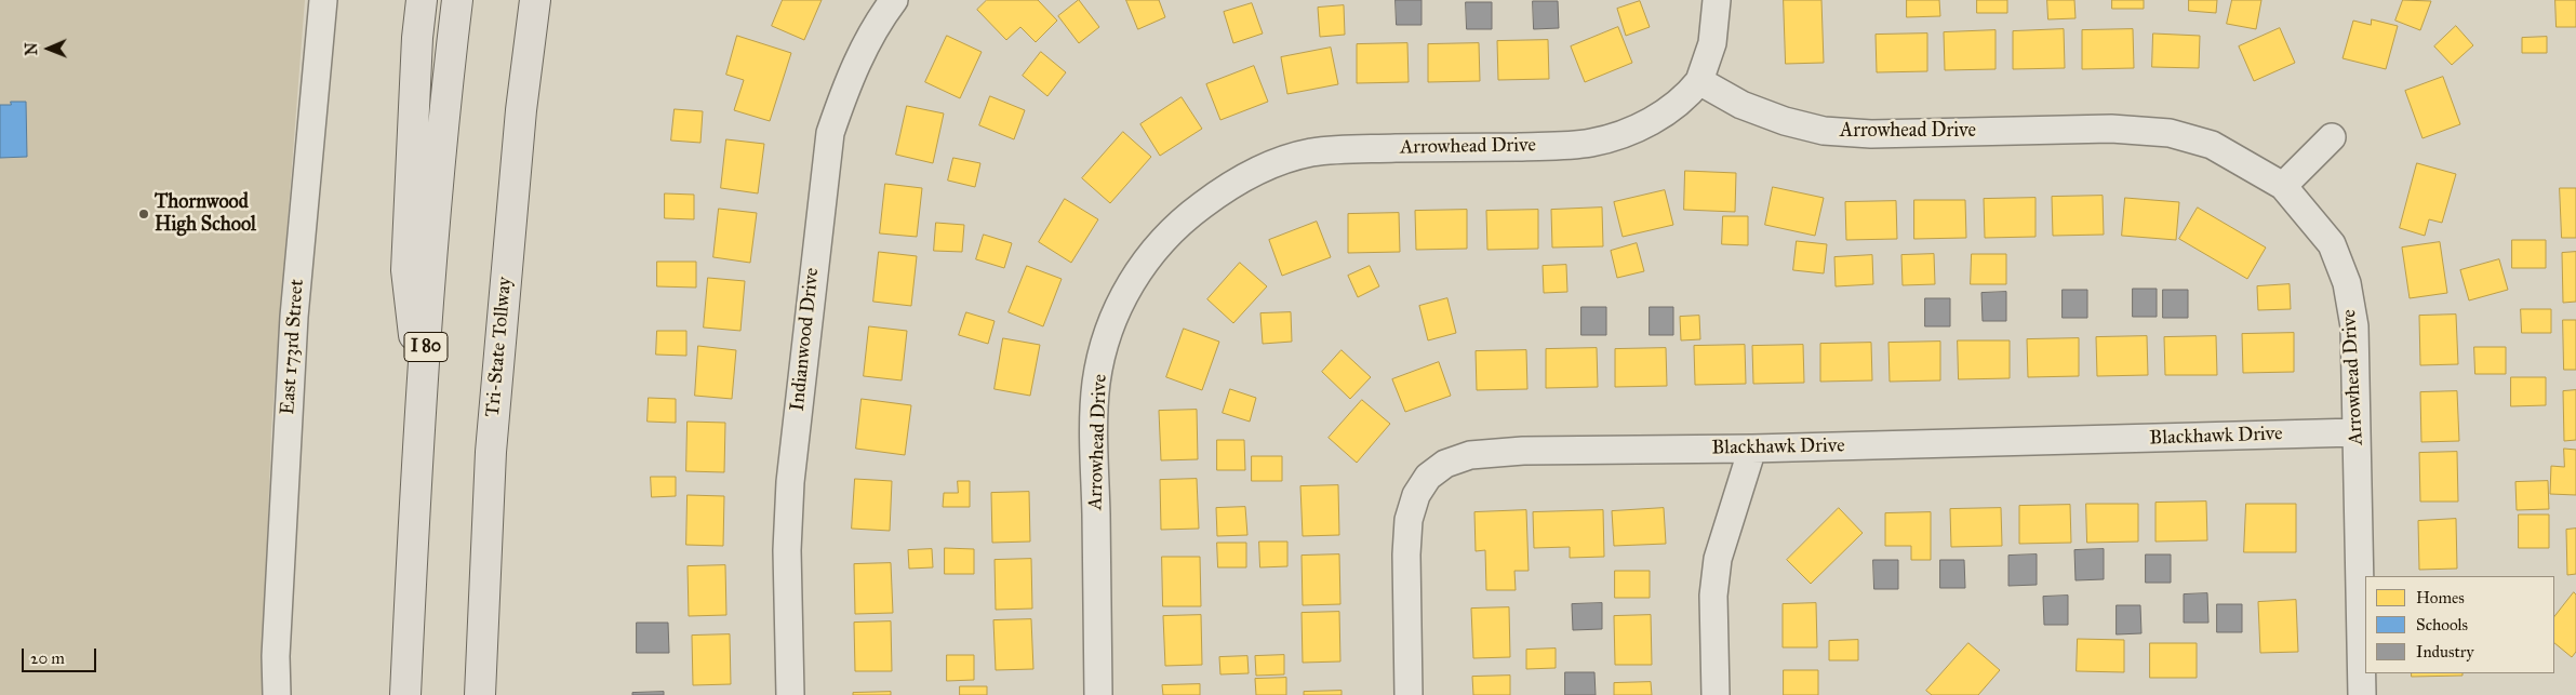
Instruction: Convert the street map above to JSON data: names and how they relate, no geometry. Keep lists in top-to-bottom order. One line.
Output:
{"streets":{"highway":["I 80","Tri-State Tollway"],"street":["Arrowhead Drive","Indianwood Drive","East 173rd Street","Blackhawk Drive"]},"crossings":[["Arrowhead Drive","Blackhawk Drive"]],"places":["Thornwood High School"],"legend":["Homes","Schools","Industry"],"scale_bar":"20 m","north":"left"}
